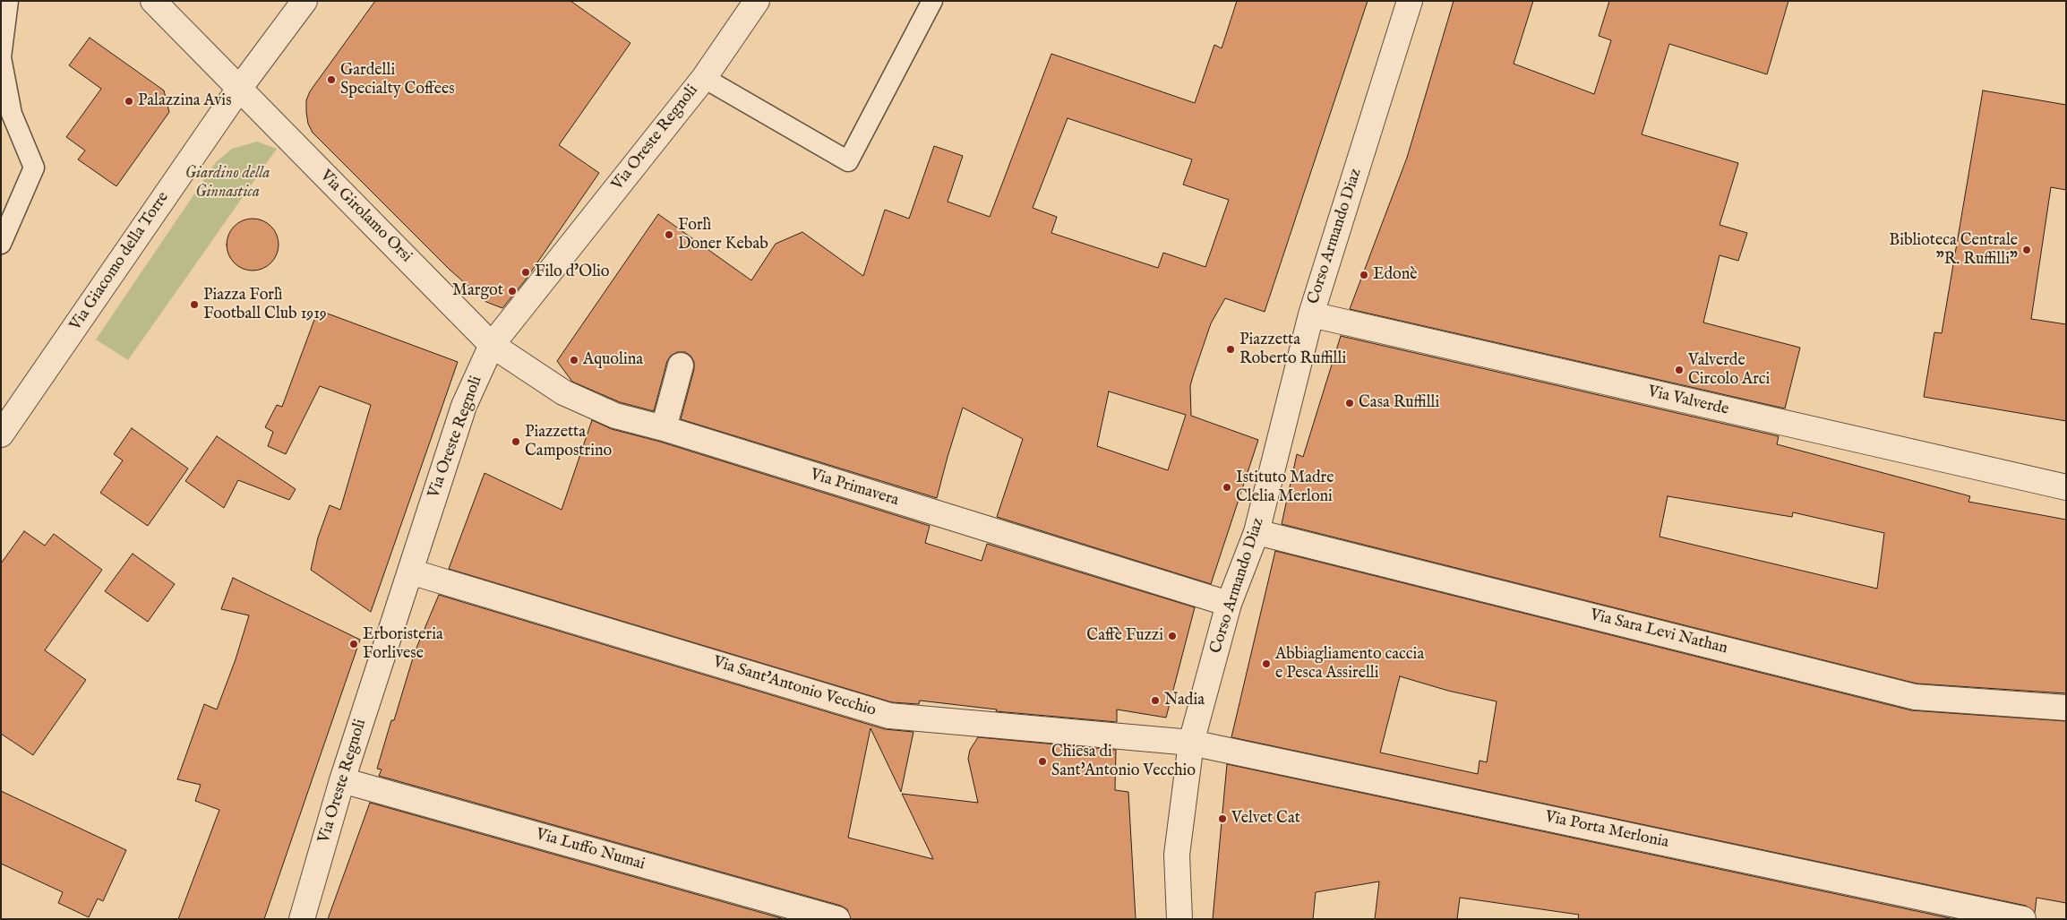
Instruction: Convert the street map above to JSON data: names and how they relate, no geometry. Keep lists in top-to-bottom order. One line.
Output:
{"streets":{"street":["Via Oreste Regnoli","Via Girolamo Orsi","Corso Armando Diaz","Via Giacomo della Torre","Via Valverde","Via Primavera","Via Sara Levi Nathan","Via Sant'Antonio Vecchio","Via Porta Merlonia","Via Luffo Numai"]},"crossings":[["Via Oreste Regnoli","Via Girolamo Orsi"],["Via Oreste Regnoli","Via Primavera"],["Via Oreste Regnoli","Via Sant'Antonio Vecchio"],["Via Oreste Regnoli","Via Luffo Numai"],["Via Girolamo Orsi","Via Giacomo della Torre"],["Via Girolamo Orsi","Via Primavera"],["Corso Armando Diaz","Via Valverde"],["Corso Armando Diaz","Via Primavera"],["Corso Armando Diaz","Via Sara Levi Nathan"],["Corso Armando Diaz","Via Sant'Antonio Vecchio"],["Corso Armando Diaz","Via Porta Merlonia"],["Via Sant'Antonio Vecchio","Via Porta Merlonia"]],"parks":["Giardino della Ginnastica"],"places":["Gardelli Specialty Coffees","Palazzina Avis","Forlì Doner Kebab","Biblioteca Centrale \"R. Ruffilli\"","Filo d'Olio","Edonè","Margot","Piazza Forlì Football Club 1919","Piazzetta Roberto Ruffilli","Aquolina","Valverde Circolo Arci","Casa Ruffilli","Piazzetta Campostrino","Istituto Madre Clelia Merloni","Caffè Fuzzi","Erboristeria Forlivese","Abbiagliamento caccia e Pesca Assirelli","Nadia","Chiesa di Sant'Antonio Vecchio","Velvet Cat"]}
